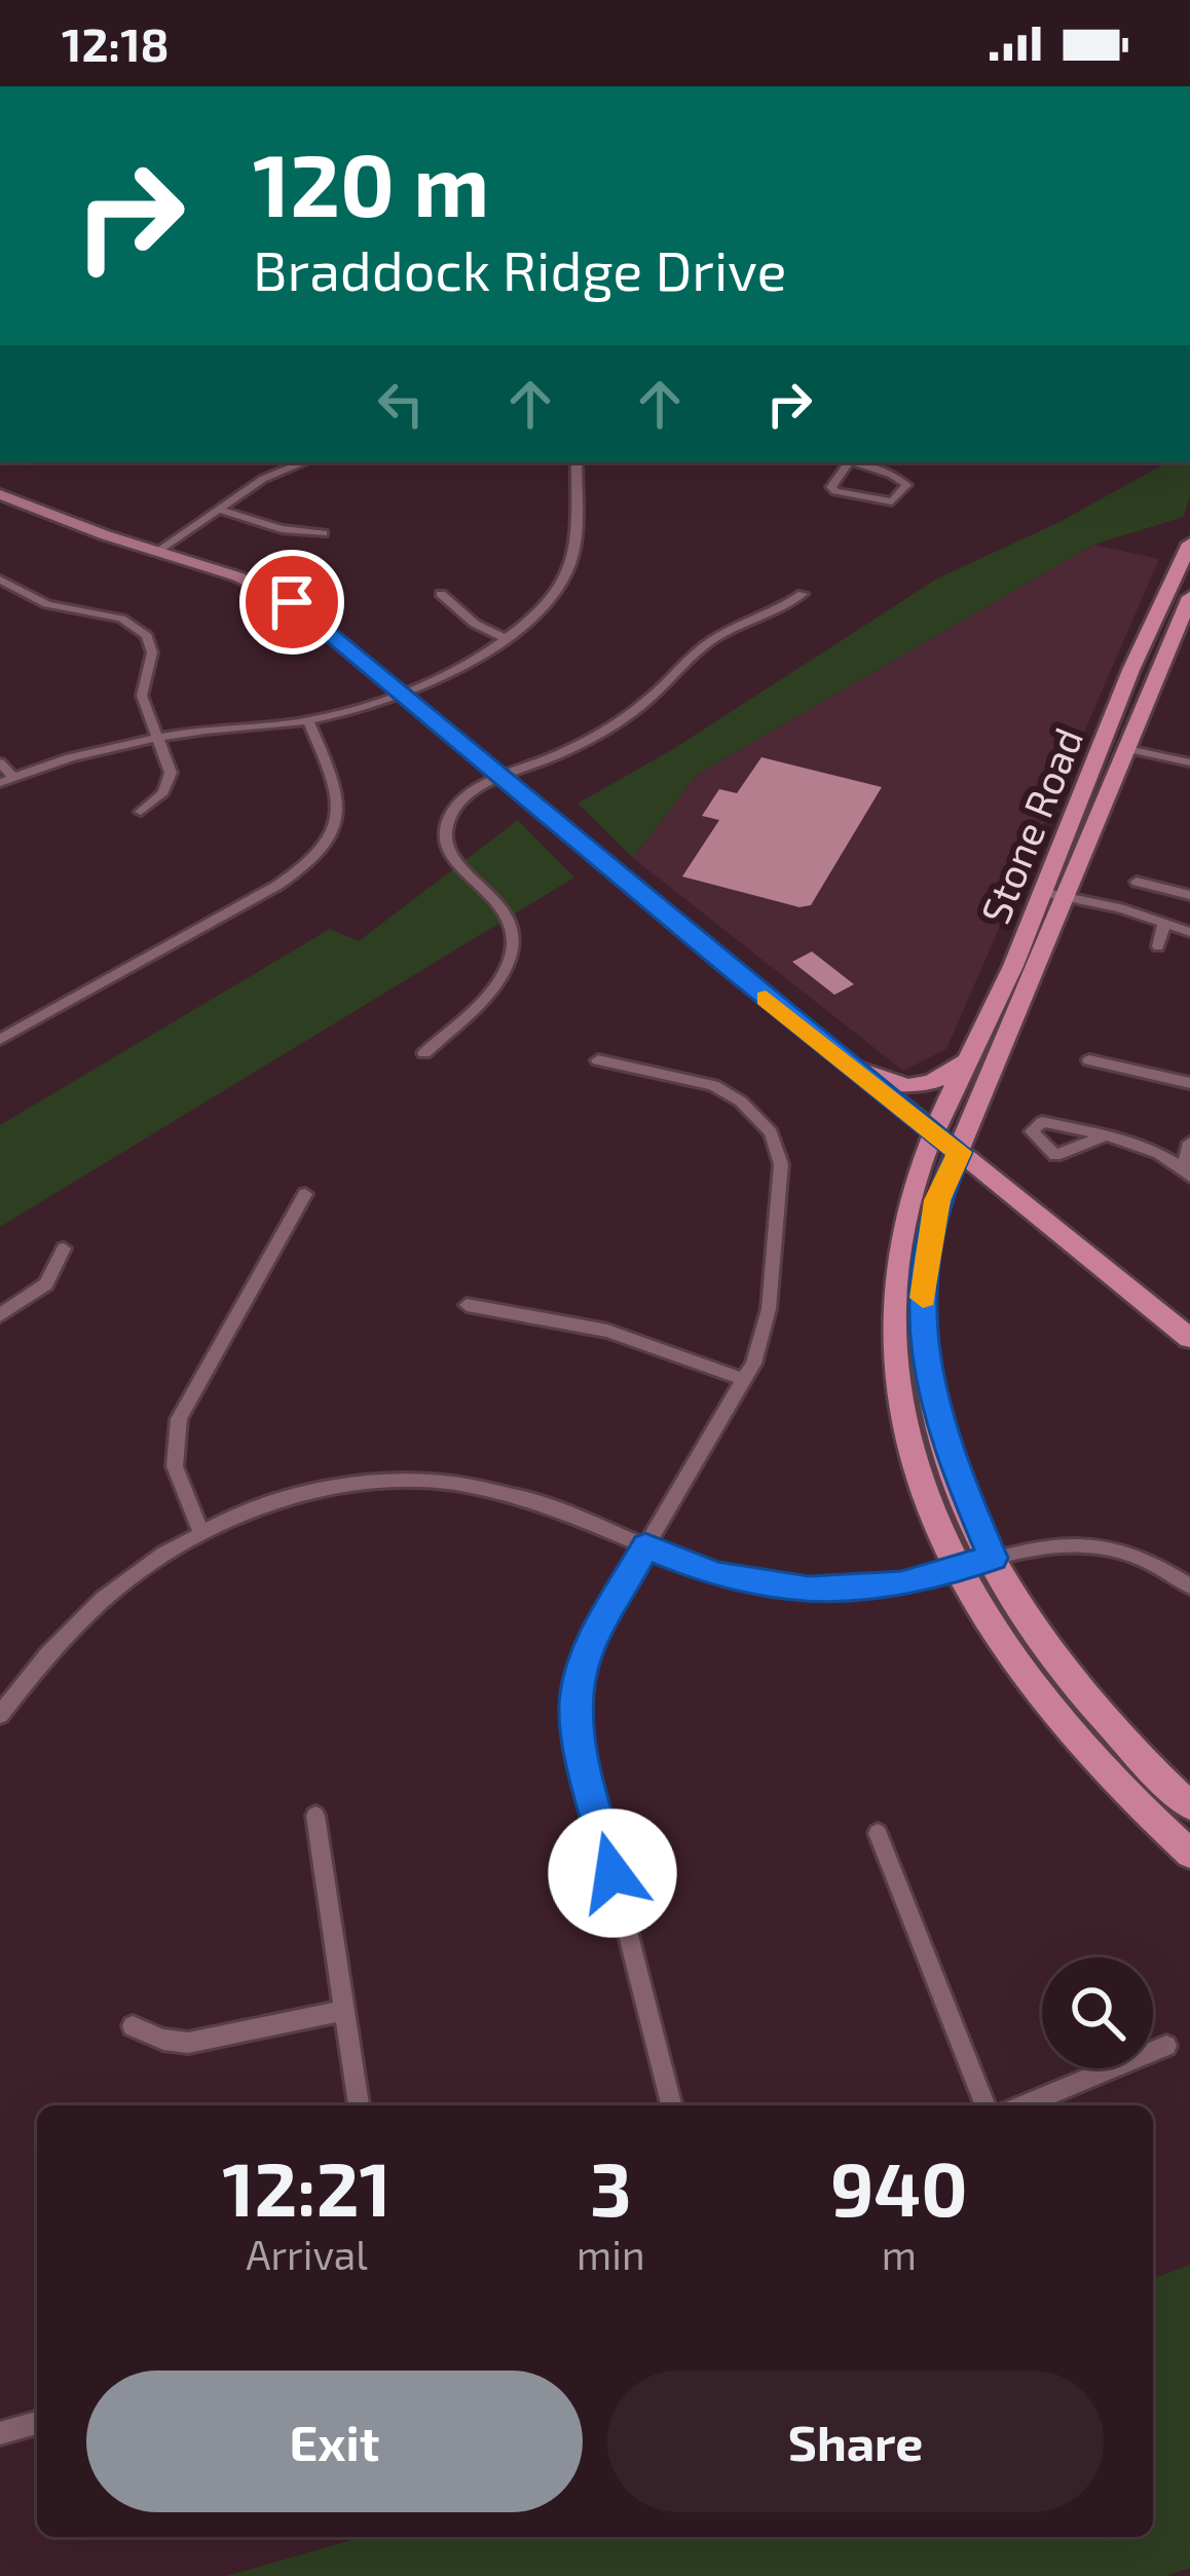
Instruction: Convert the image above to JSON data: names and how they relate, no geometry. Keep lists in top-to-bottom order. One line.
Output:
{"streets":{"main road":["Stone Road"]},"page":{"status":"12:18","turn":["120 m","Braddock Ridge Drive"],"eta":["12:21","Arrival","3","min","940","m"],"buttons":["Exit","Share"]}}
